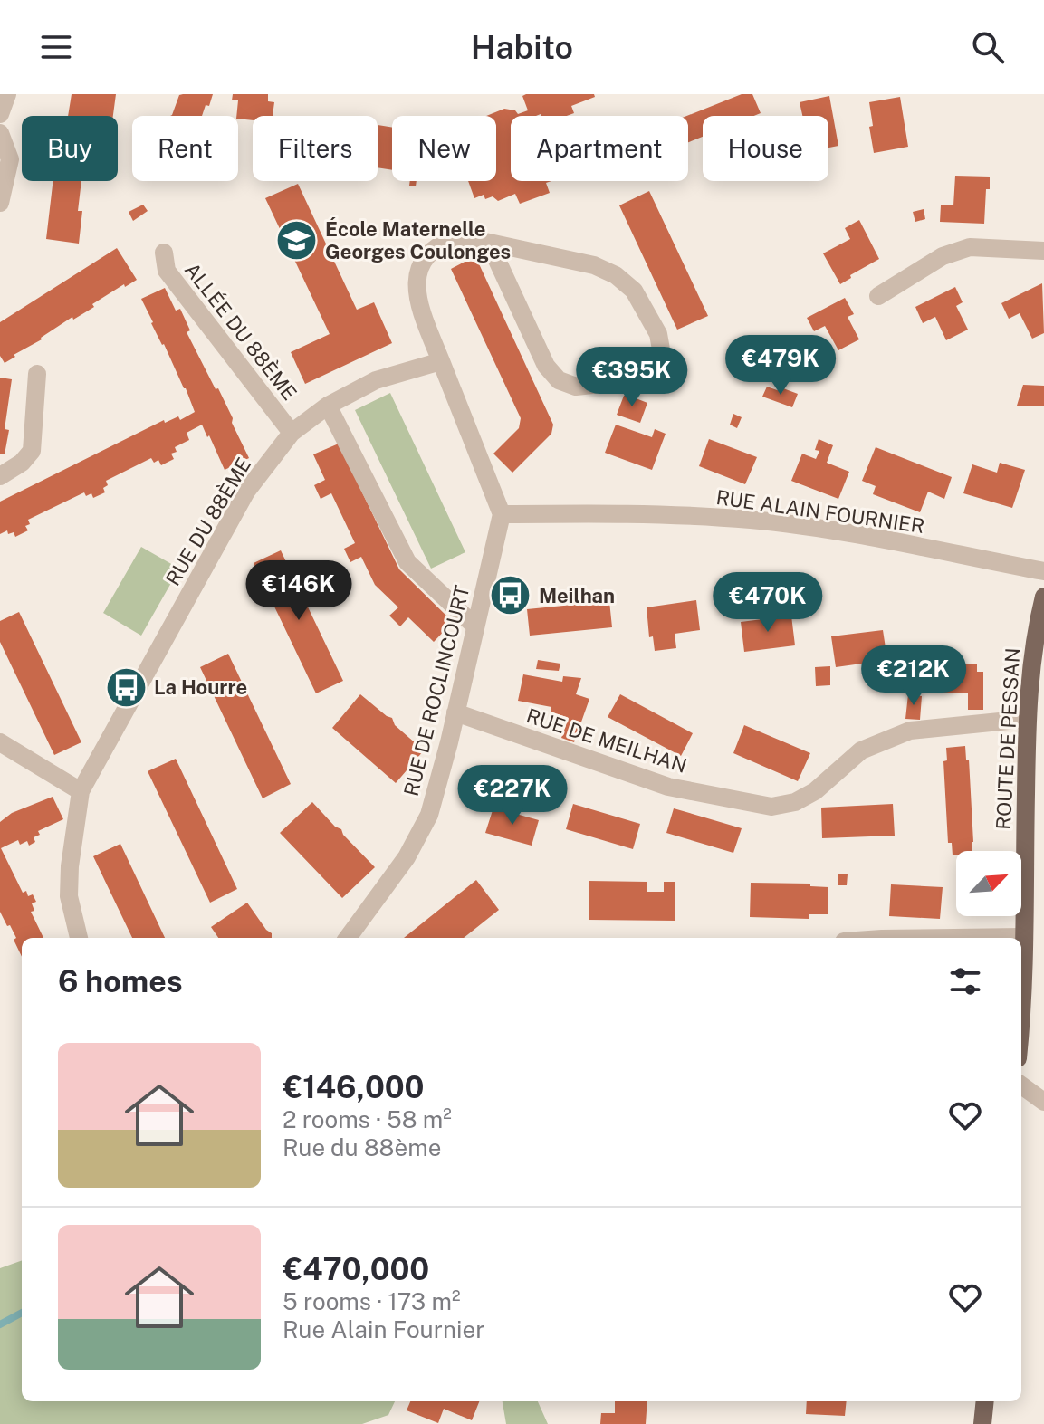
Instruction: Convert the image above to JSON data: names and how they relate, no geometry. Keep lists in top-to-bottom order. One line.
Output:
{"streets":{"main road":["ROUTE DE PESSAN"],"street":["ALLÉE DU 88ÈME","RUE ALAIN FOURNIER","RUE DU 88ÈME","RUE DE ROCLINCOURT","RUE DE MEILHAN"]},"crossings":[["ALLÉE DU 88ÈME","RUE DU 88ÈME"],["RUE ALAIN FOURNIER","RUE DE ROCLINCOURT"],["RUE DE ROCLINCOURT","RUE DE MEILHAN"],["ROUTE DE PESSAN","RUE DE MEILHAN"]],"places":{"school or university":["École Maternelle Georges Coulonges"],"bus stop":["Meilhan","La Hourre"]},"north":"top right","page":{"header":"Habito","chip":["Buy","Rent","Filters","New","Apartment","House"],"price":["€479K","€395K","€146K","€470K","€212K","€227K"],"heading":"6 homes","list":[{"name":"€146,000","note":"2 rooms · 58 m² · Rue du 88ème"},{"name":"€470,000","note":"5 rooms · 173 m² · Rue Alain Fournier"}]}}
